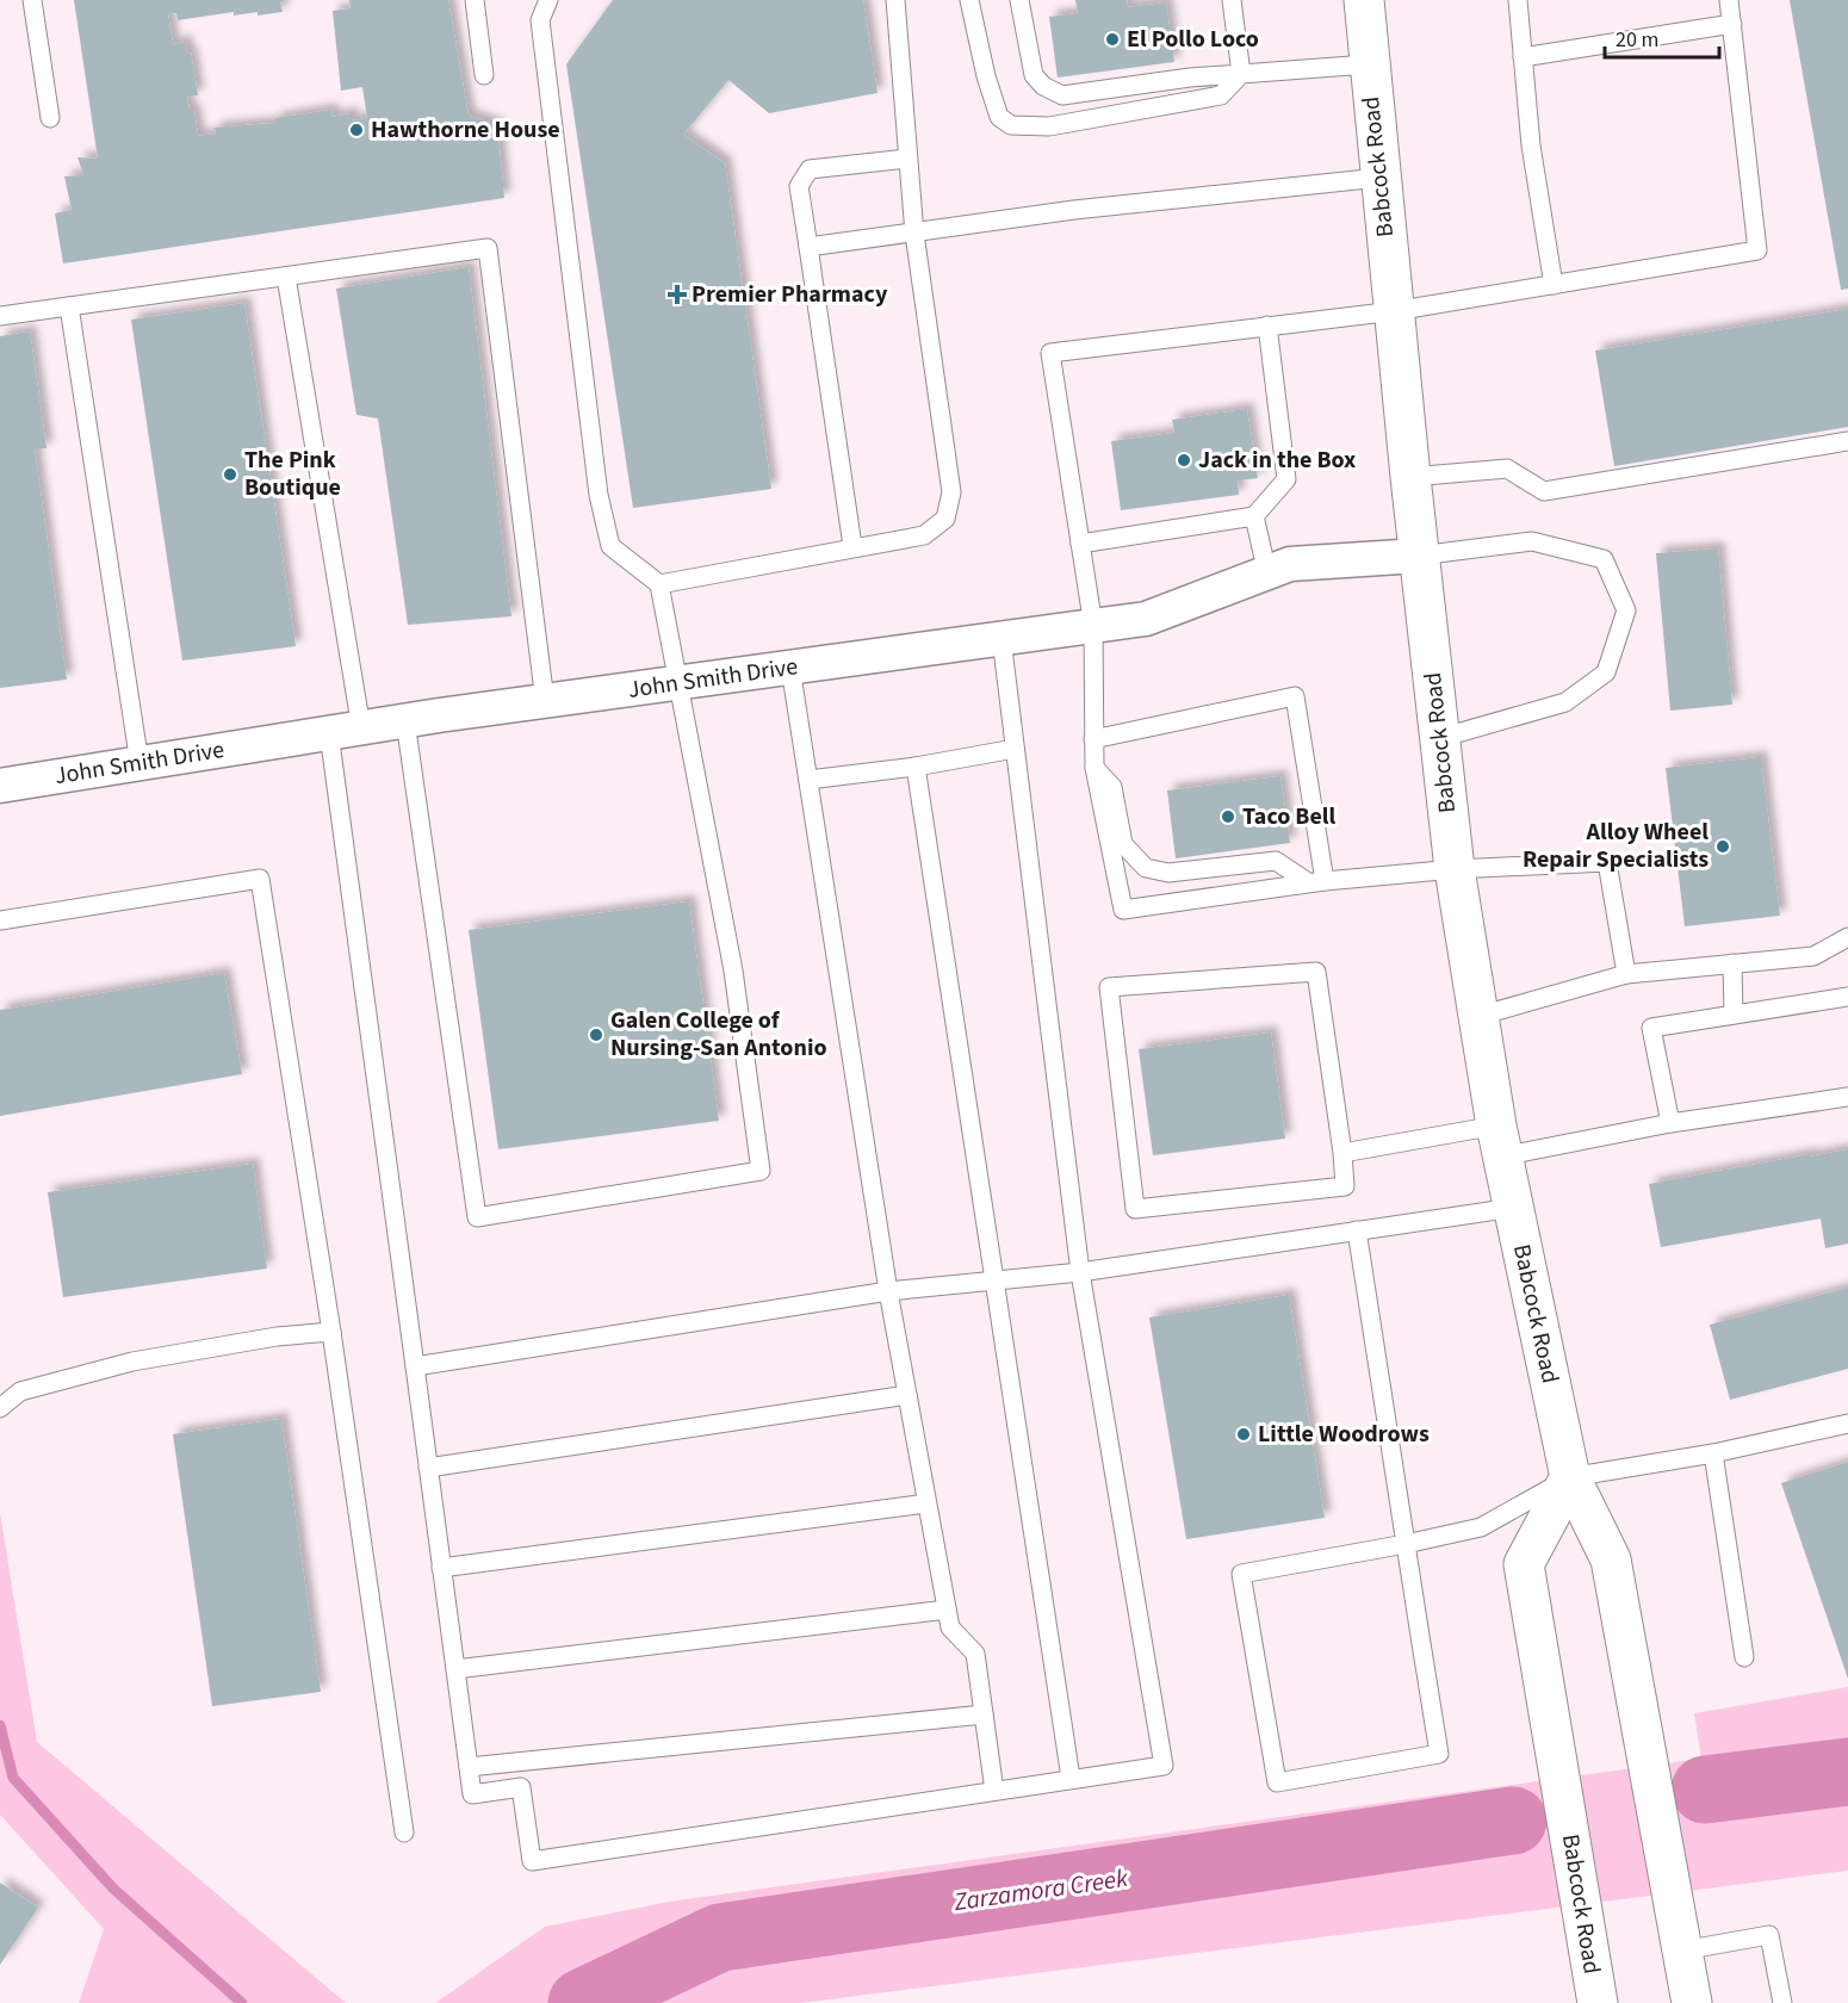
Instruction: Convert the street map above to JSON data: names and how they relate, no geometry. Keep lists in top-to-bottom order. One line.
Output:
{"streets":{"main road":["Babcock Road"],"street":["John Smith Drive"]},"crossings":[["Babcock Road","John Smith Drive"]],"water":["Zarzamora Creek"],"places":{"other":["El Pollo Loco","Hawthorne House","Jack in the Box","The Pink Boutique","Taco Bell","Alloy Wheel Repair Specialists","Galen College of Nursing-San Antonio","Little Woodrows"],"health":["Premier Pharmacy"]},"scale_bar":"20 m"}
